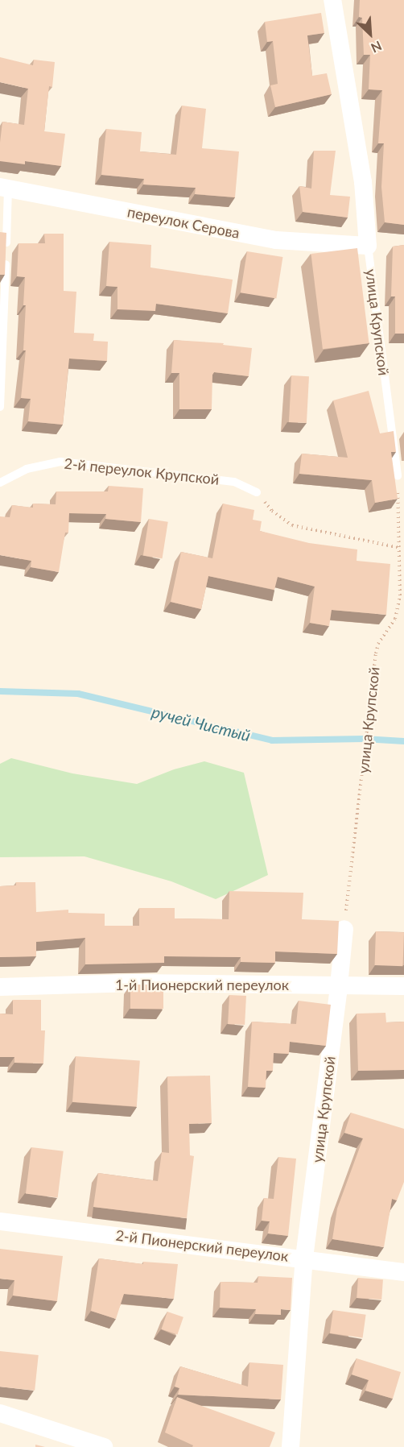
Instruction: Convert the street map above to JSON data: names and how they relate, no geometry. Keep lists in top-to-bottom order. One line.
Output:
{"streets":{"street":["переулок Серова","улица Крупской","1-й Пионерский переулок","2-й Пионерский переулок"],"lane":["2-й переулок Крупской"]},"crossings":[["переулок Серова","улица Крупской"],["улица Крупской","1-й Пионерский переулок"],["улица Крупской","2-й Пионерский переулок"]],"water":["ручей Чистый"],"north":"bottom right"}
